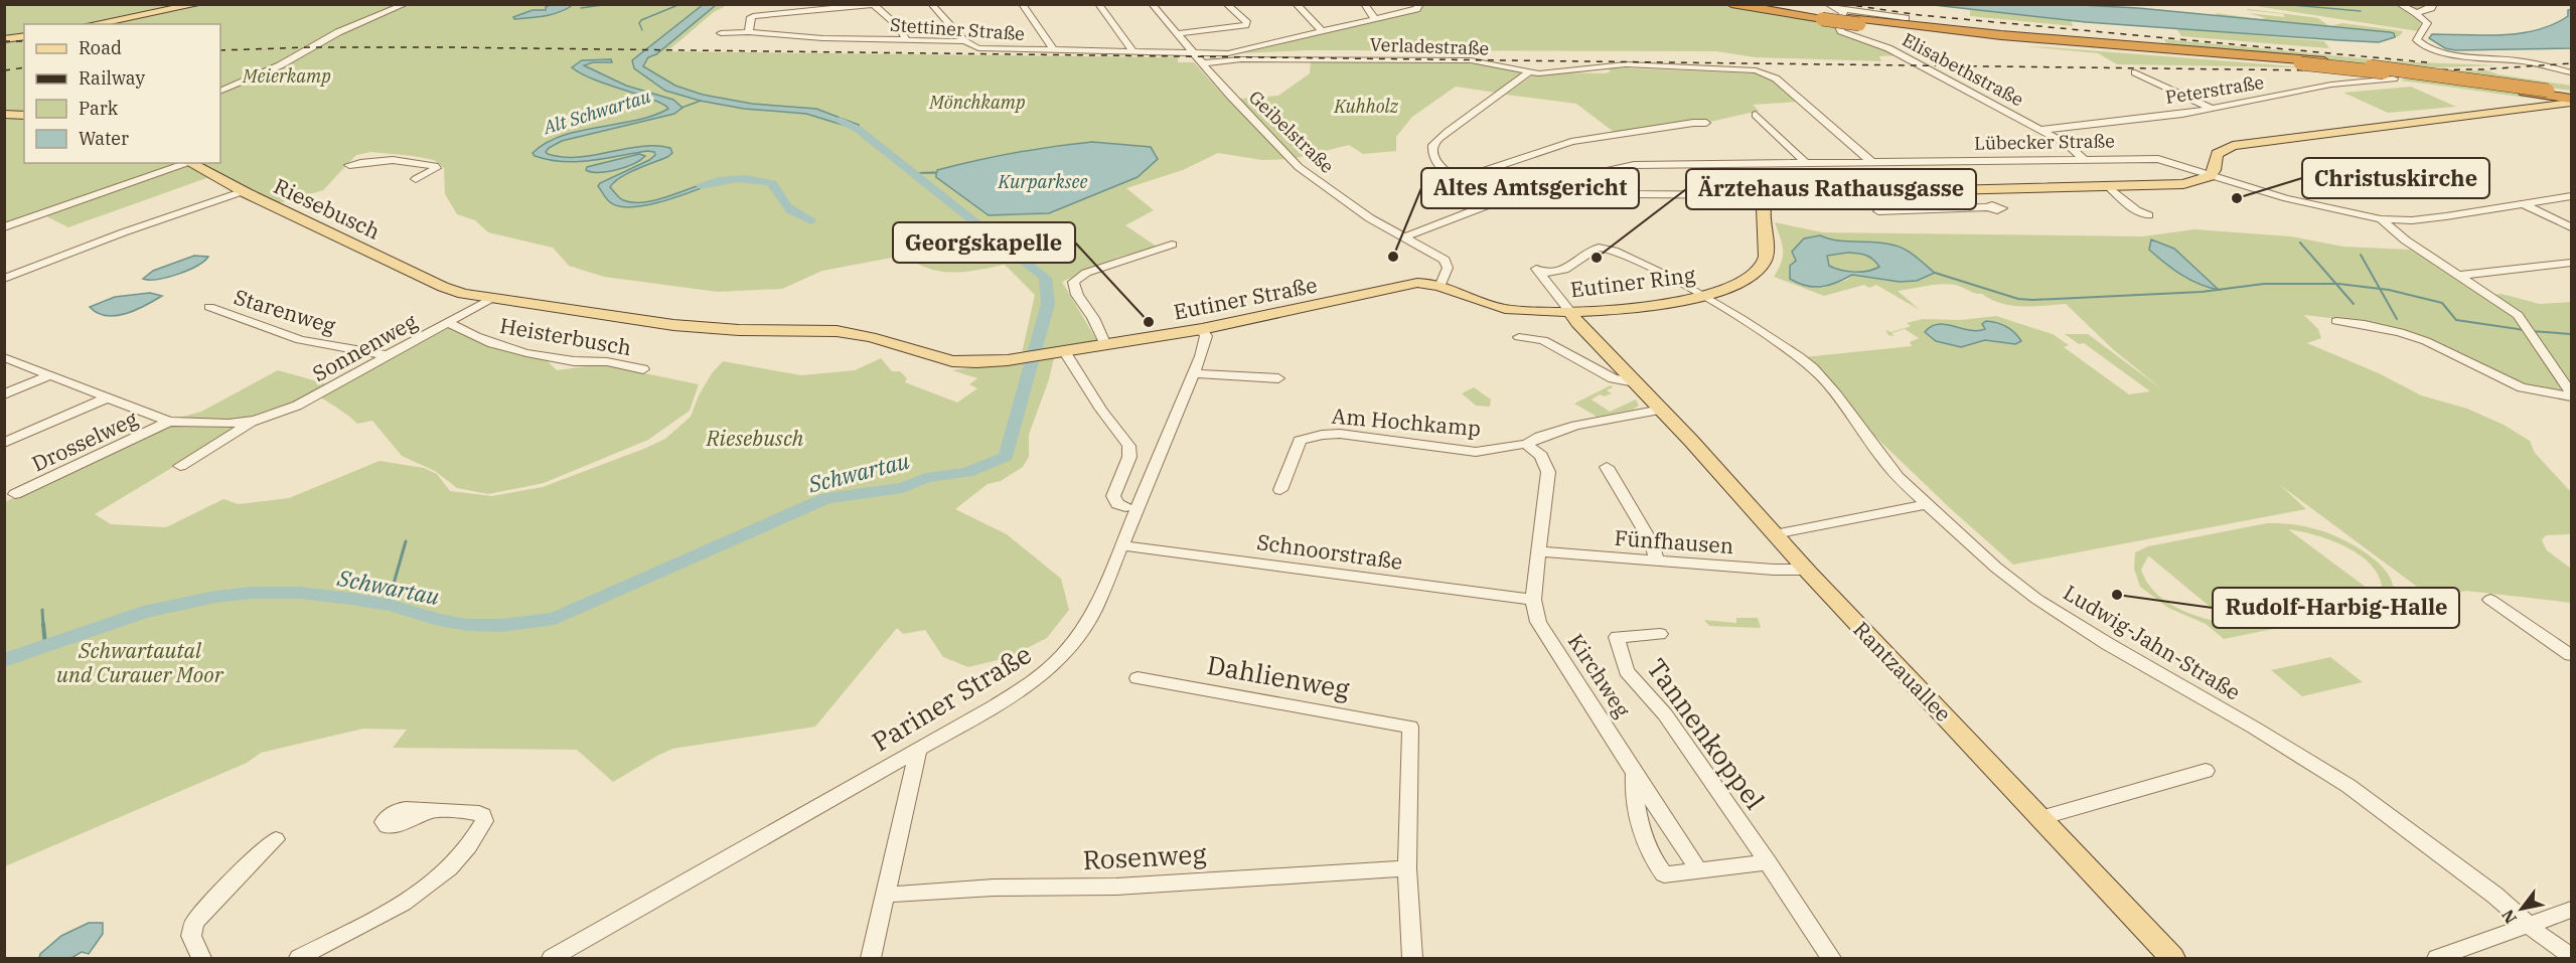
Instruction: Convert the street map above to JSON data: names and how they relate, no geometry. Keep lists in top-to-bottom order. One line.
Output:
{"streets":{"main road":["Riesebusch","Eutiner Ring","Eutiner Straße","Rantzauallee"],"street":["Stettiner Straße","Verladestraße","Elisabethstraße","Peterstraße","Geibelstraße","Lübecker Straße","Starenweg","Heisterbusch","Sonnenweg","Am Hochkamp","Drosselweg","Fünfhausen","Schnoorstraße","Ludwig-Jahn-Straße","Kirchweg","Dahlienweg","Pariner Straße","Tannenkoppel","Rosenweg"]},"crossings":[["Stettiner Straße","Verladestraße"],["Stettiner Straße","Geibelstraße"],["Verladestraße","Geibelstraße"],["Verladestraße","Lübecker Straße"],["Elisabethstraße","Peterstraße"],["Elisabethstraße","Lübecker Straße"],["Geibelstraße","Lübecker Straße"],["Geibelstraße","Eutiner Ring"],["Riesebusch","Eutiner Straße"],["Riesebusch","Sonnenweg"],["Eutiner Ring","Eutiner Straße"],["Eutiner Ring","Ludwig-Jahn-Straße"],["Eutiner Ring","Rantzauallee"],["Eutiner Straße","Pariner Straße"],["Starenweg","Sonnenweg"],["Heisterbusch","Sonnenweg"],["Sonnenweg","Drosselweg"],["Am Hochkamp","Rantzauallee"],["Fünfhausen","Rantzauallee"],["Schnoorstraße","Kirchweg"],["Schnoorstraße","Pariner Straße"],["Ludwig-Jahn-Straße","Rantzauallee"],["Dahlienweg","Rosenweg"]],"water":["Alt Schwartau","Kurparksee","Schwartau"],"parks":["Meierkamp","Mönchkamp","Kuhholz","Riesebusch","Schwartautal und Curauer Moor"],"places":["Christuskirche","Altes Amtsgericht","Ärztehaus Rathausgasse","Georgskapelle","Rudolf-Harbig-Halle"],"legend":["Road","Railway","Park","Water"],"north":"bottom left"}
